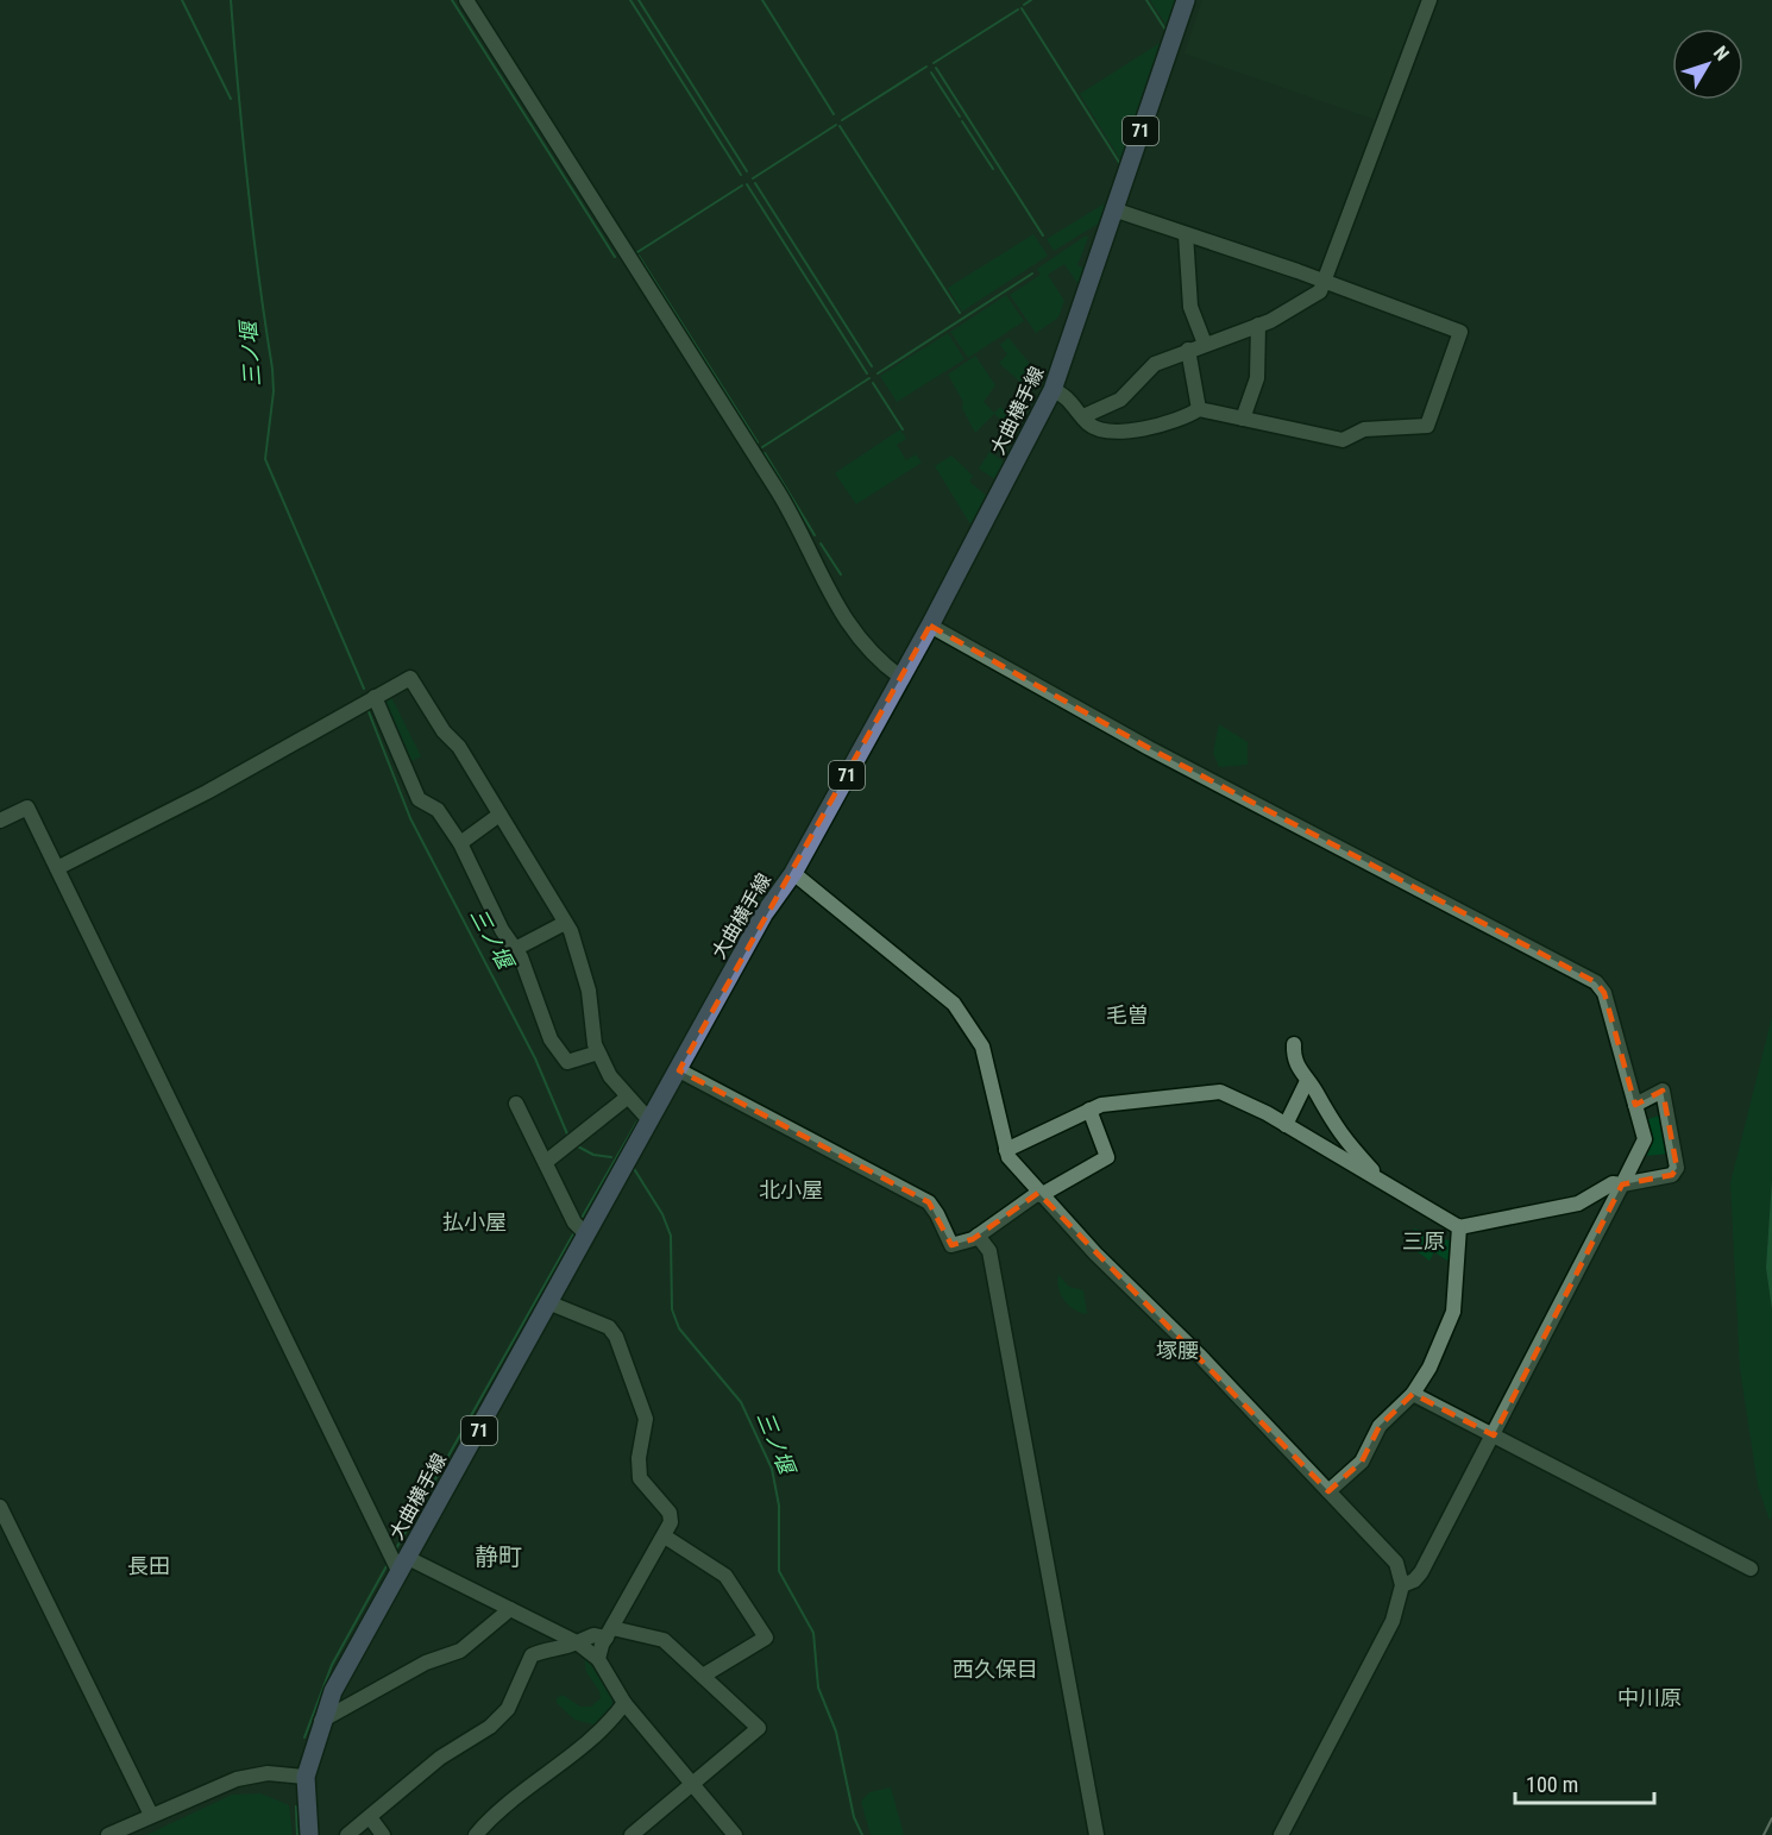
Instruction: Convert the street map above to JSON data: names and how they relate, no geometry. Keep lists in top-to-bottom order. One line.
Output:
{"streets":{"main road":["71","大曲横手線"]},"districts":["毛曽","北小屋","払小屋","三原","塚腰","静町","長田","西久保目","中川原"],"water":["三ノ堰"],"scale_bar":"100 m","north":"top right"}
